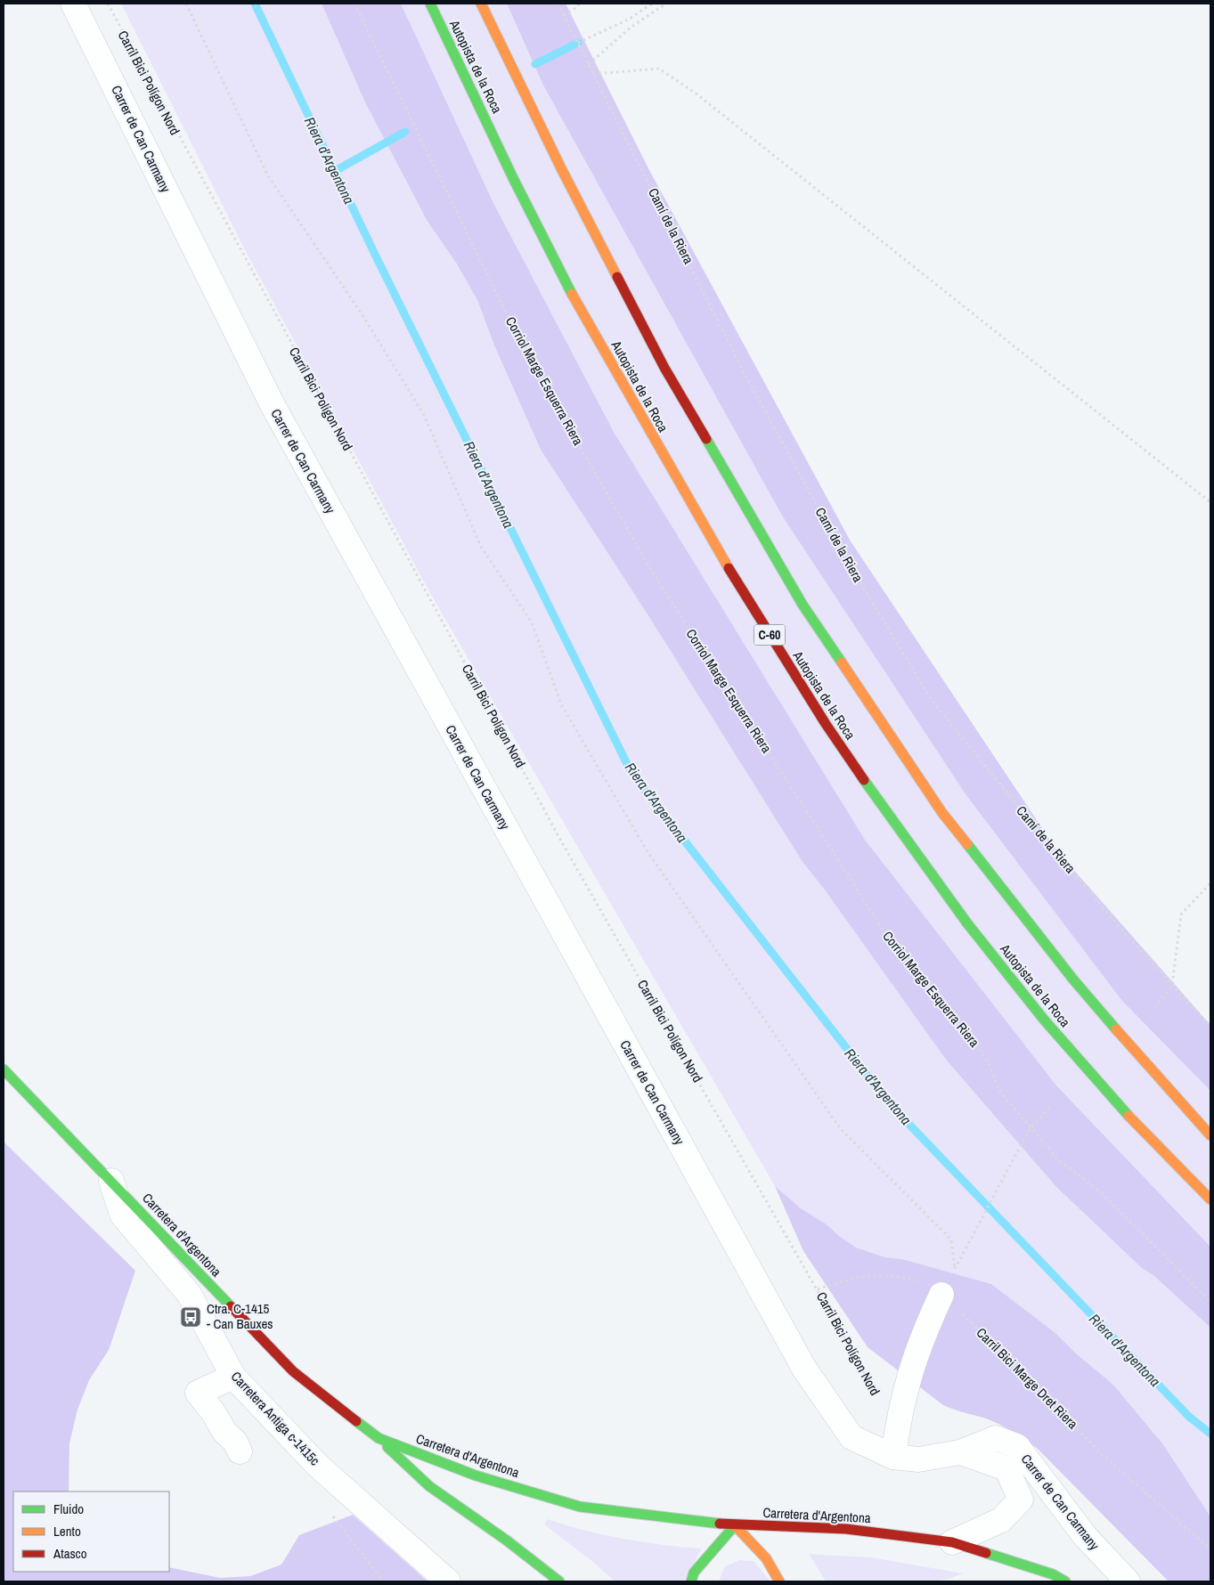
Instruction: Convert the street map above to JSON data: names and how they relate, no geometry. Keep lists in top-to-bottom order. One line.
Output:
{"streets":{"main road":["Autopista de la Roca","C-60","Carretera d'Argentona"],"street":["Carrer de Can Carmany","Carretera Antiga c-1415c"],"path":["Carril Bici Polígon Nord","Camí de la Riera","Corriol Marge Esquerra Riera","Carril Bici Marge Dret Riera"]},"crossings":[["Carril Bici Polígon Nord","Carril Bici Marge Dret Riera"],["Carrer de Can Carmany","Carretera d'Argentona"],["Carretera d'Argentona","Carretera Antiga c-1415c"]],"water":["Riera d'Argentona"],"places":{"bus stop":["Ctra. C-1415 - Can Bauxes"]},"legend":["Fluido","Lento","Atasco"]}
